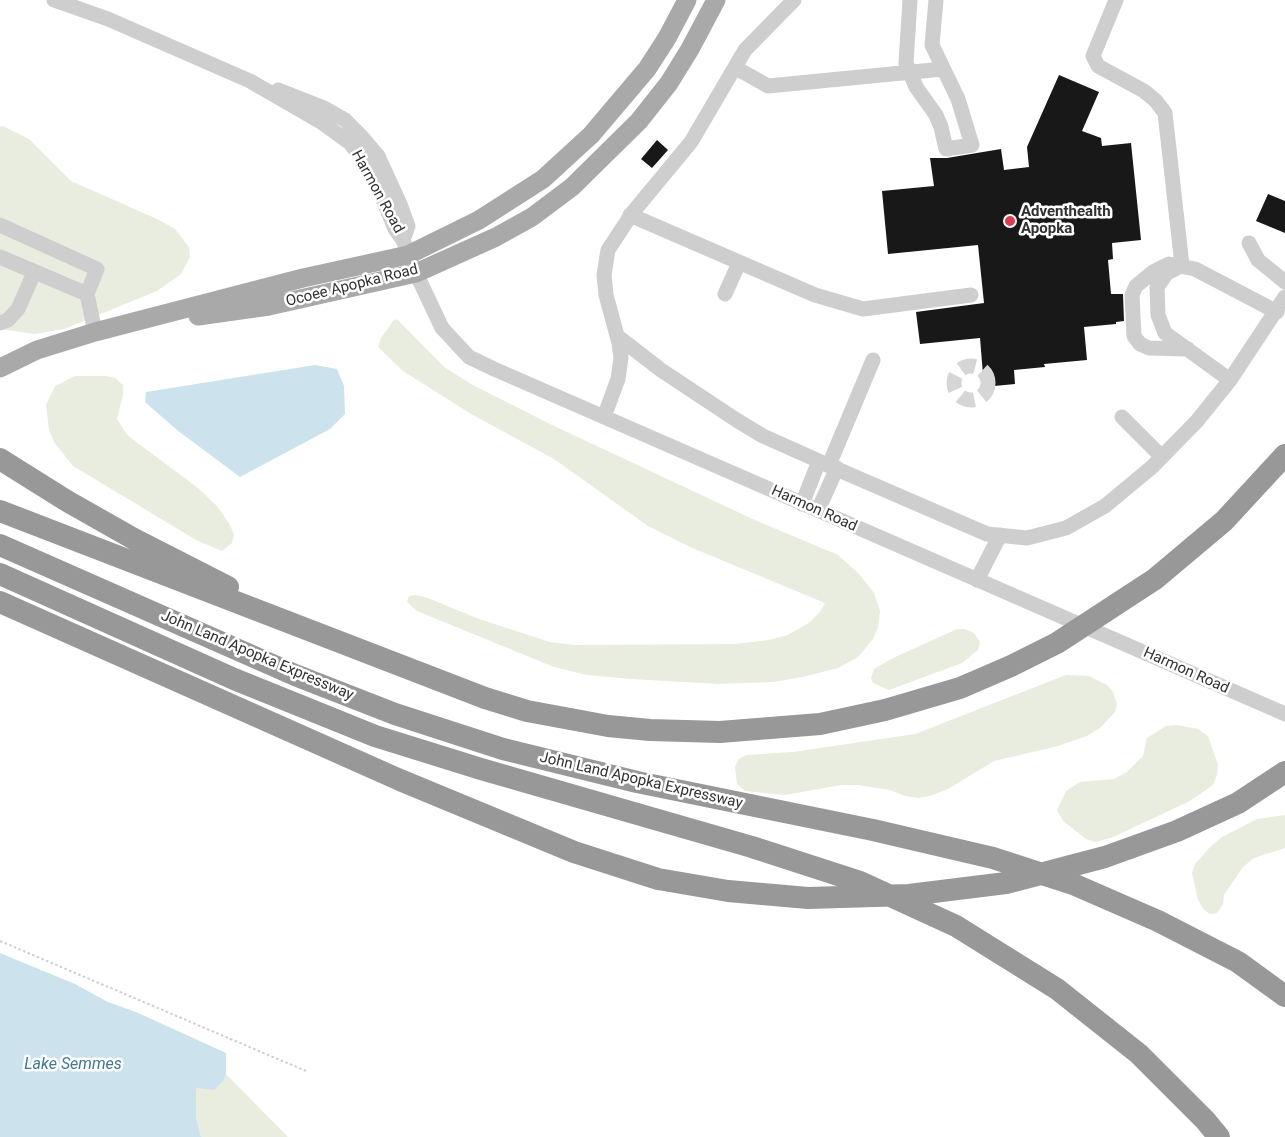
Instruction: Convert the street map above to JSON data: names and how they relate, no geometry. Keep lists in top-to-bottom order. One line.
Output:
{"streets":{"highway":["John Land Apopka Expressway"],"main road":["Ocoee Apopka Road"],"street":["Harmon Road"]},"crossings":[["Harmon Road","Ocoee Apopka Road"]],"water":["Lake Semmes"],"places":["Adventhealth Apopka"]}
